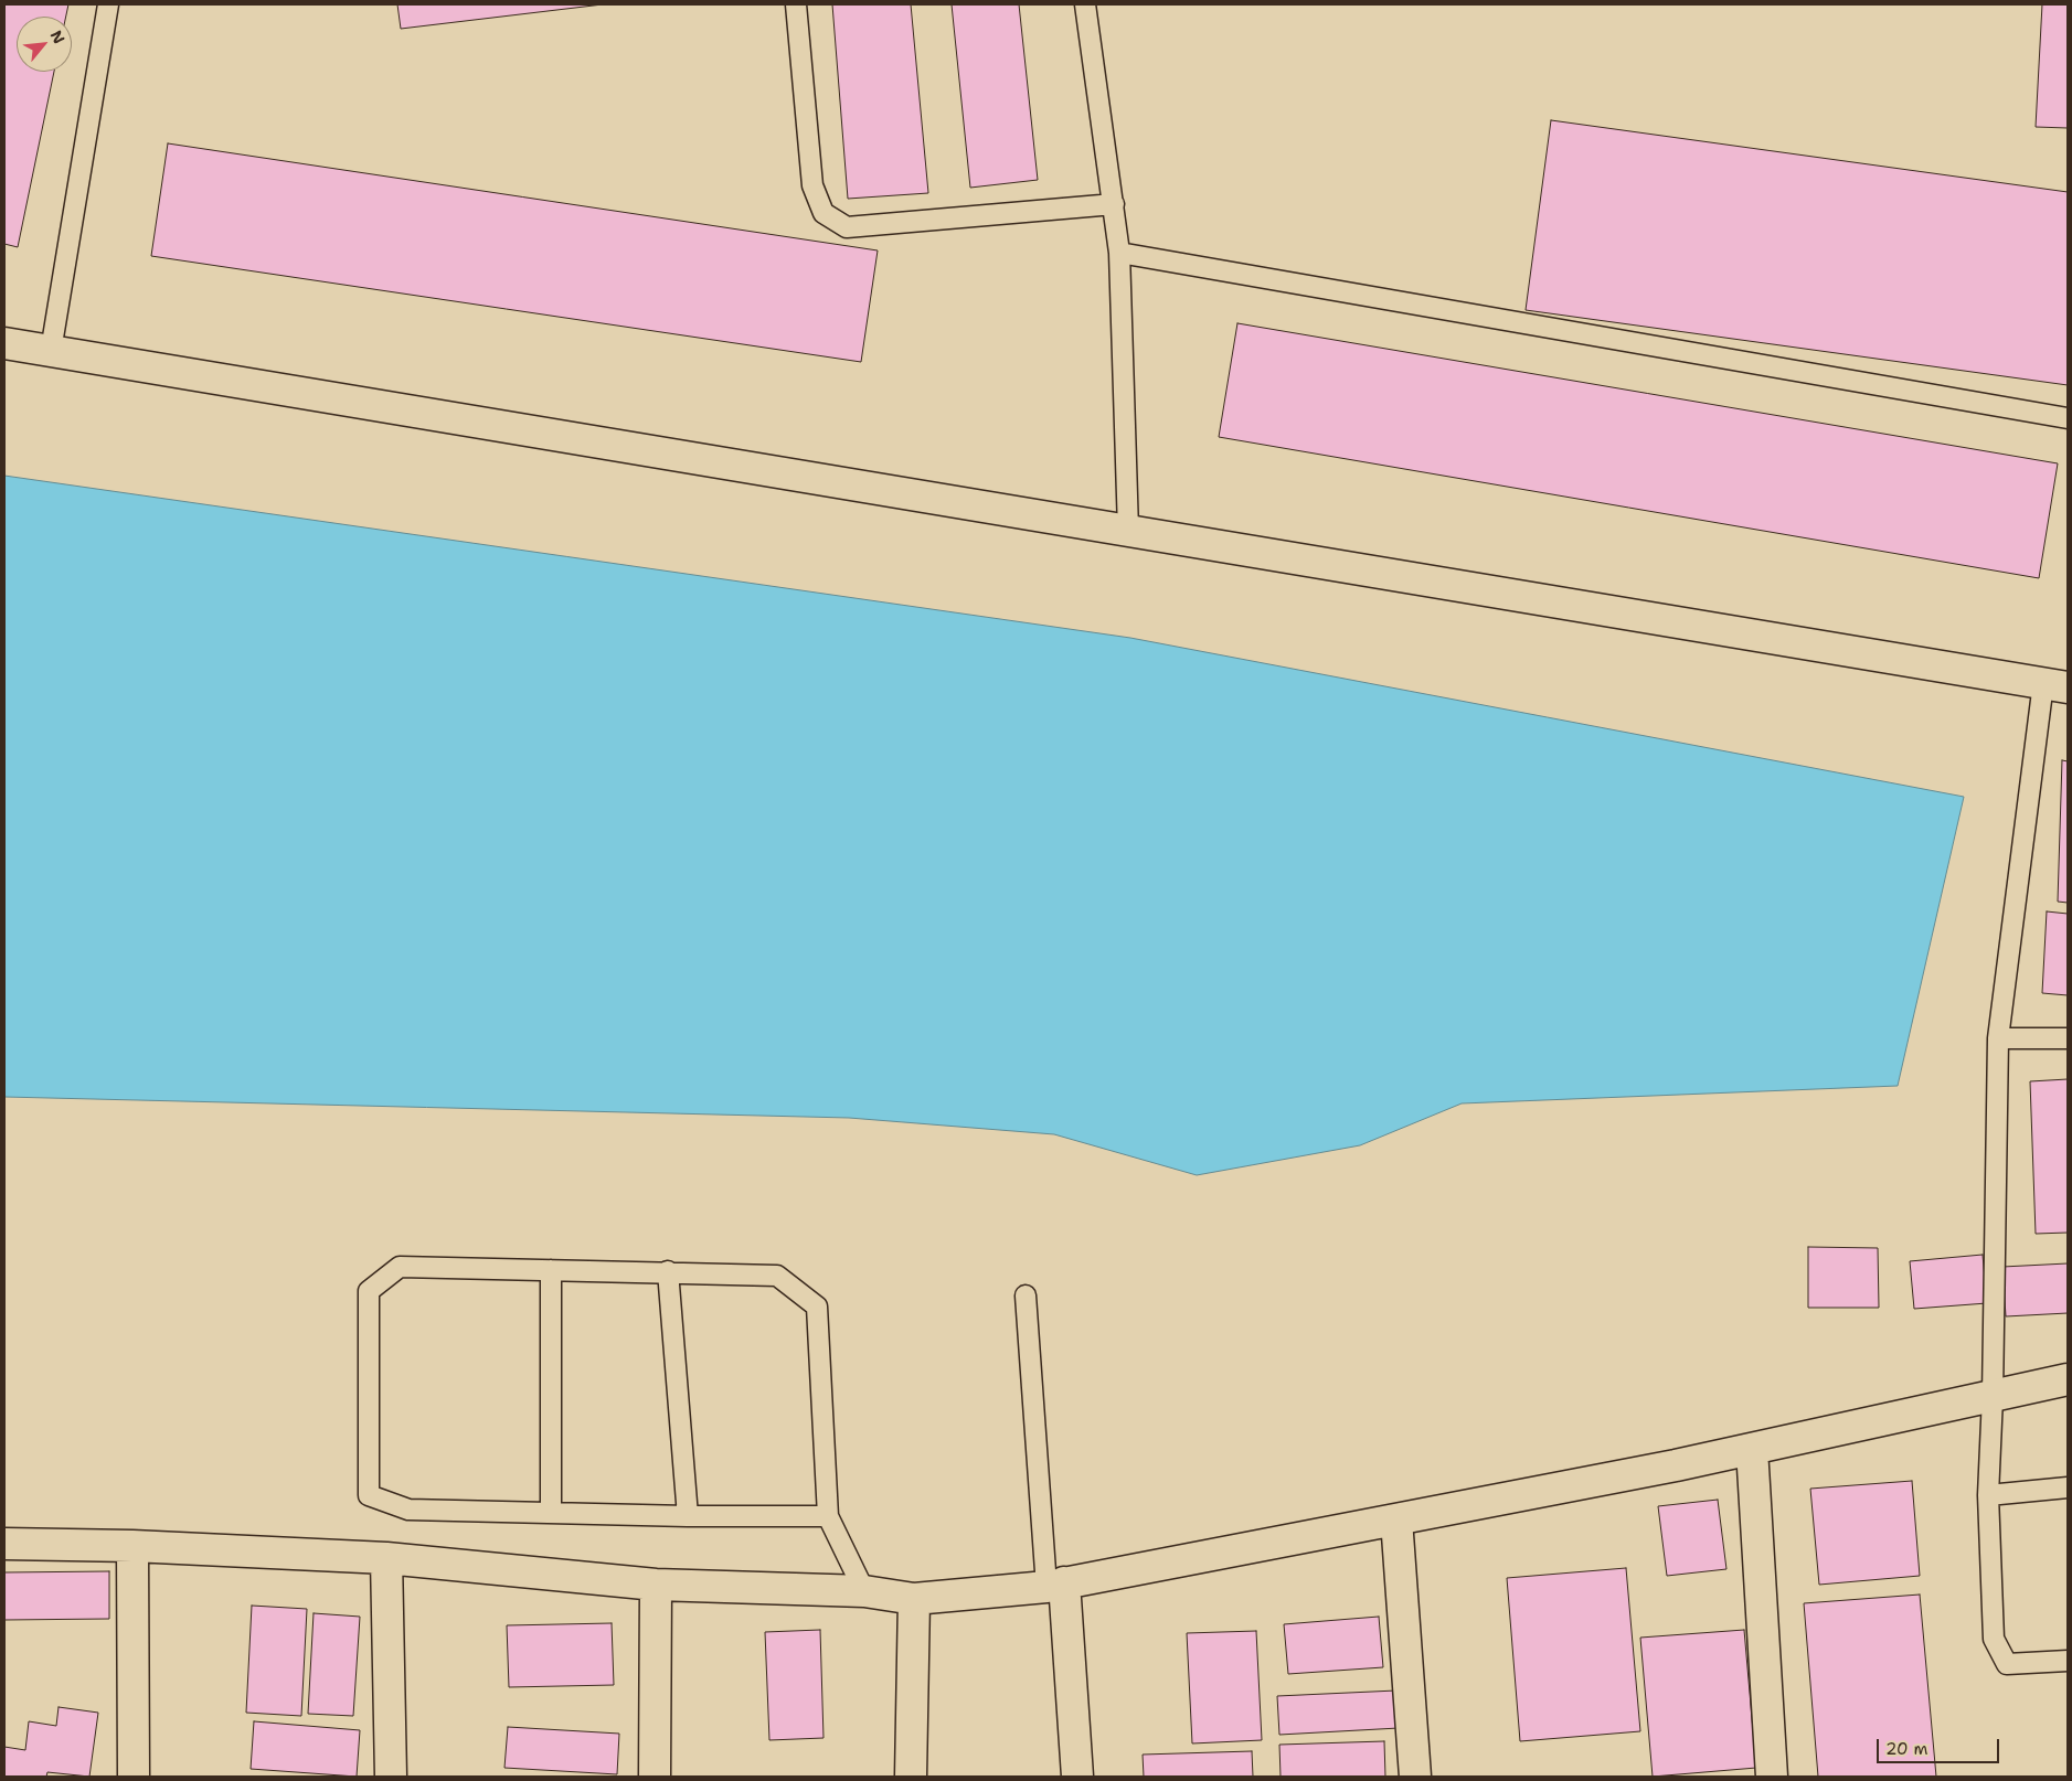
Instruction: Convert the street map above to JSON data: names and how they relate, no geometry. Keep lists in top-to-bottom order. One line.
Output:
{"scale_bar":"20 m","north":"top right"}
